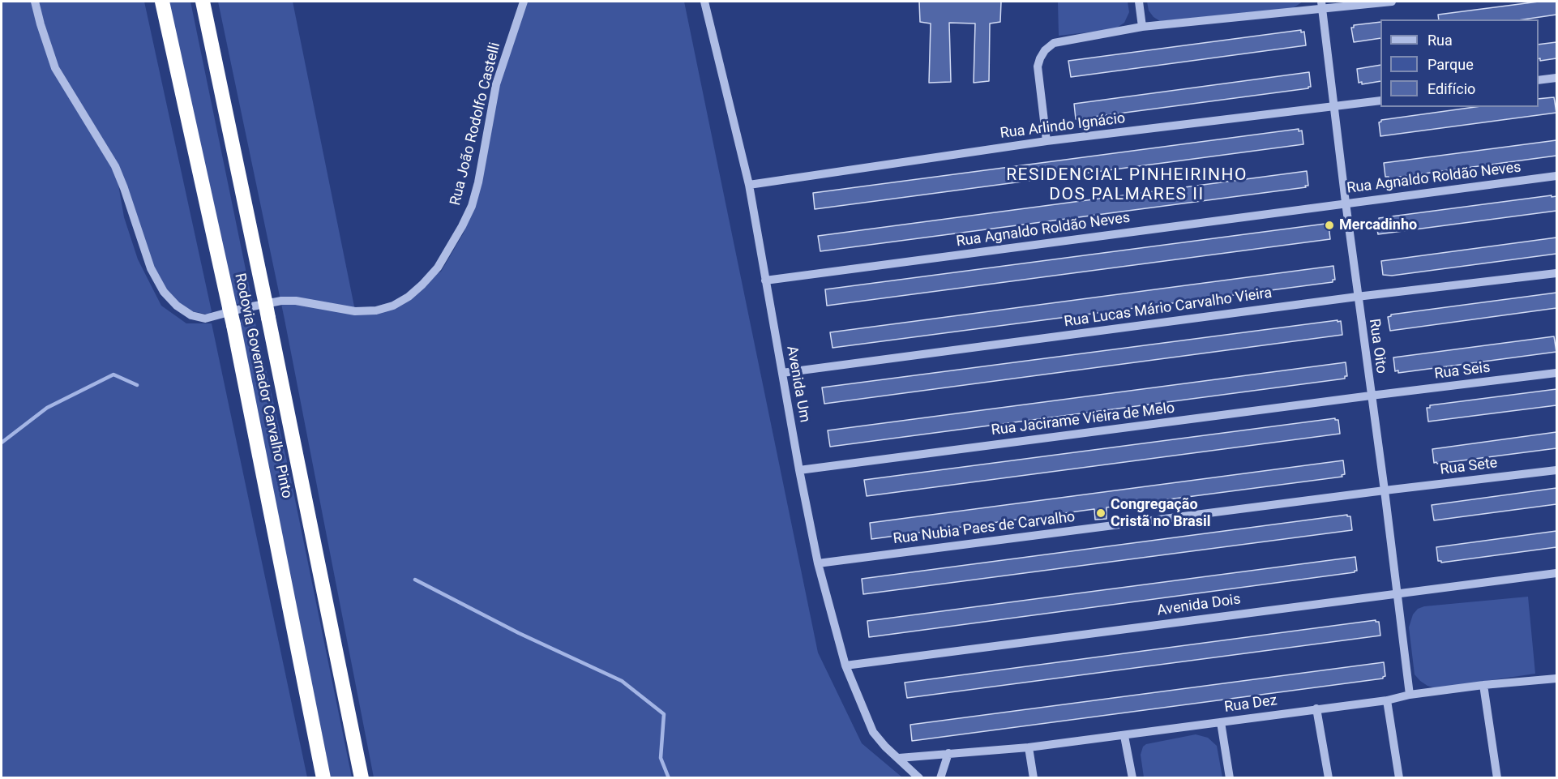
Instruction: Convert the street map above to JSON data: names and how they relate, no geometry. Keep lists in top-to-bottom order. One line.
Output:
{"streets":{"highway":["Rodovia Governador Carvalho Pinto"],"street":["Rua João Rodolfo Castelli","Rua Arlindo Ignácio","Rua Agnaldo Roldão Neves","Rua Lucas Mário Carvalho Vieira","Rua Oito","Rua Seis","Avenida Um","Rua Jacirame Vieira de Melo","Rua Sete","Rua Nubia Paes de Carvalho","Avenida Dois","Rua Dez"]},"crossings":[["Rua Arlindo Ignácio","Rua Oito"],["Rua Arlindo Ignácio","Avenida Um"],["Rua Agnaldo Roldão Neves","Rua Oito"],["Rua Agnaldo Roldão Neves","Avenida Um"],["Rua Lucas Mário Carvalho Vieira","Rua Oito"],["Rua Lucas Mário Carvalho Vieira","Avenida Um"],["Rua Oito","Rua Seis"],["Rua Oito","Rua Jacirame Vieira de Melo"],["Rua Oito","Rua Sete"],["Rua Oito","Rua Nubia Paes de Carvalho"],["Rua Oito","Avenida Dois"],["Rua Oito","Rua Dez"],["Rua Seis","Rua Jacirame Vieira de Melo"],["Avenida Um","Rua Jacirame Vieira de Melo"],["Avenida Um","Rua Nubia Paes de Carvalho"],["Avenida Um","Avenida Dois"],["Avenida Um","Rua Dez"],["Rua Sete","Rua Nubia Paes de Carvalho"]],"districts":["RESIDENCIAL PINHEIRINHO DOS PALMARES II"],"places":["Mercadinho","Congregação Cristã no Brasil"],"legend":["Rua","Parque","Edifício"]}
